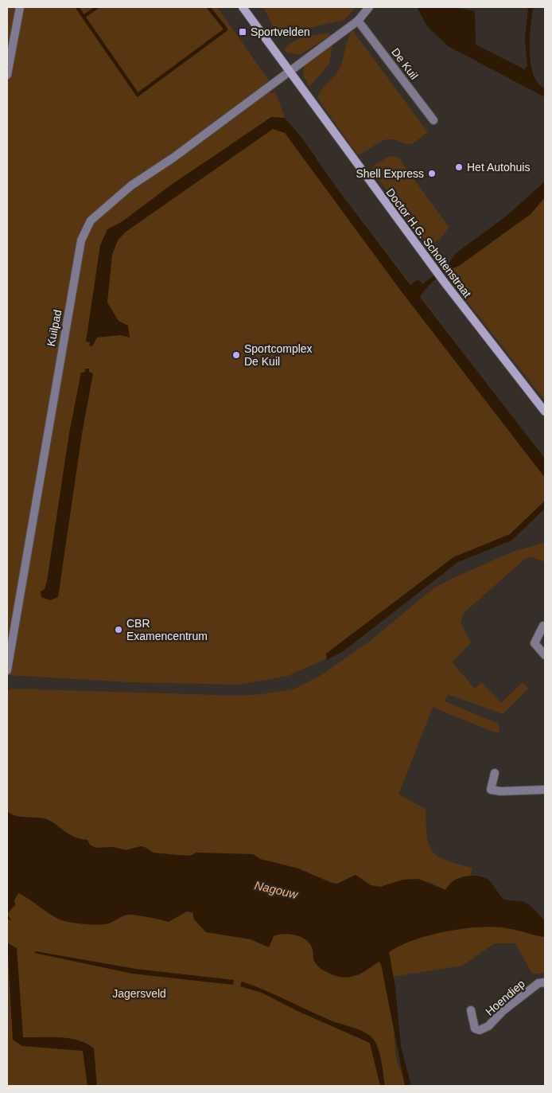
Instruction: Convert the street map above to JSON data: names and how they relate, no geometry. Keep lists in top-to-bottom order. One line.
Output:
{"streets":{"main road":["Doctor H.G. Scholtenstraat"],"street":["De Kuil","Kuilpad","Hoendiep"]},"crossings":[["Doctor H.G. Scholtenstraat","Kuilpad"]],"water":["Nagouw"],"parks":["Jagersveld"],"places":{"transit":["Sportvelden"],"other":["Het Autohuis","Shell Express","Sportcomplex De Kuil","CBR Examencentrum"]}}
